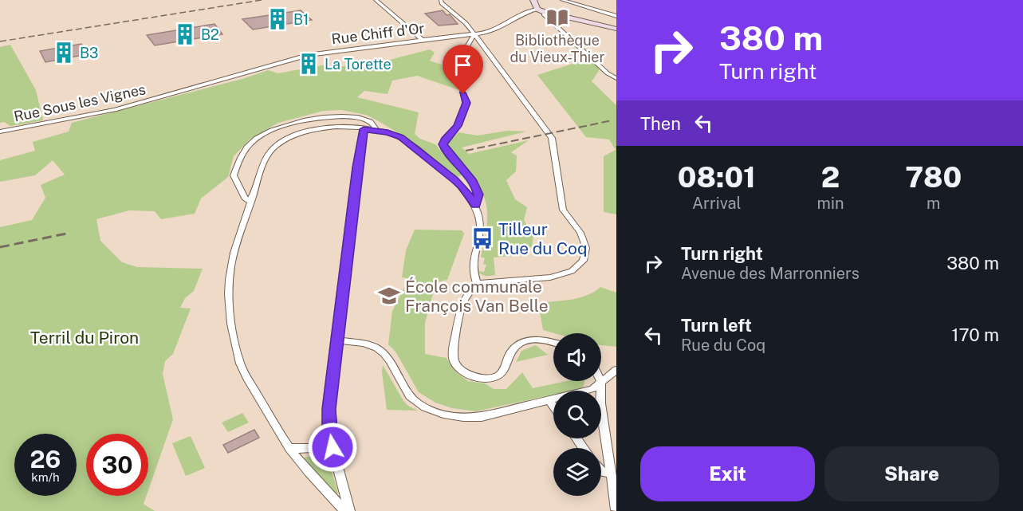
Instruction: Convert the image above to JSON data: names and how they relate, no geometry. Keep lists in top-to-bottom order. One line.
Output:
{"streets":{"street":["Rue Chiff d'Or","Rue Sous les Vignes"]},"crossings":[["Rue Chiff d'Or","Rue Sous les Vignes"]],"parks":["Terril du Piron"],"places":{"library":["Bibliothèque du Vieux-Thier"],"building":["B1","B2","B3","La Torette"],"bus stop":["Tilleur Rue du Coq"],"school or university":["École communale François Van Belle"]},"page":{"turn":["380 m","Turn right"],"then":"Then","eta":["08:01","Arrival","2","min","780","m"],"list":[{"name":"Turn right","note":"Avenue des Marronniers","value":"380 m"},{"name":"Turn left","note":"Rue du Coq","value":"170 m"}],"speed":"26 km/h","limit":"30","buttons":["Exit","Share"]}}
